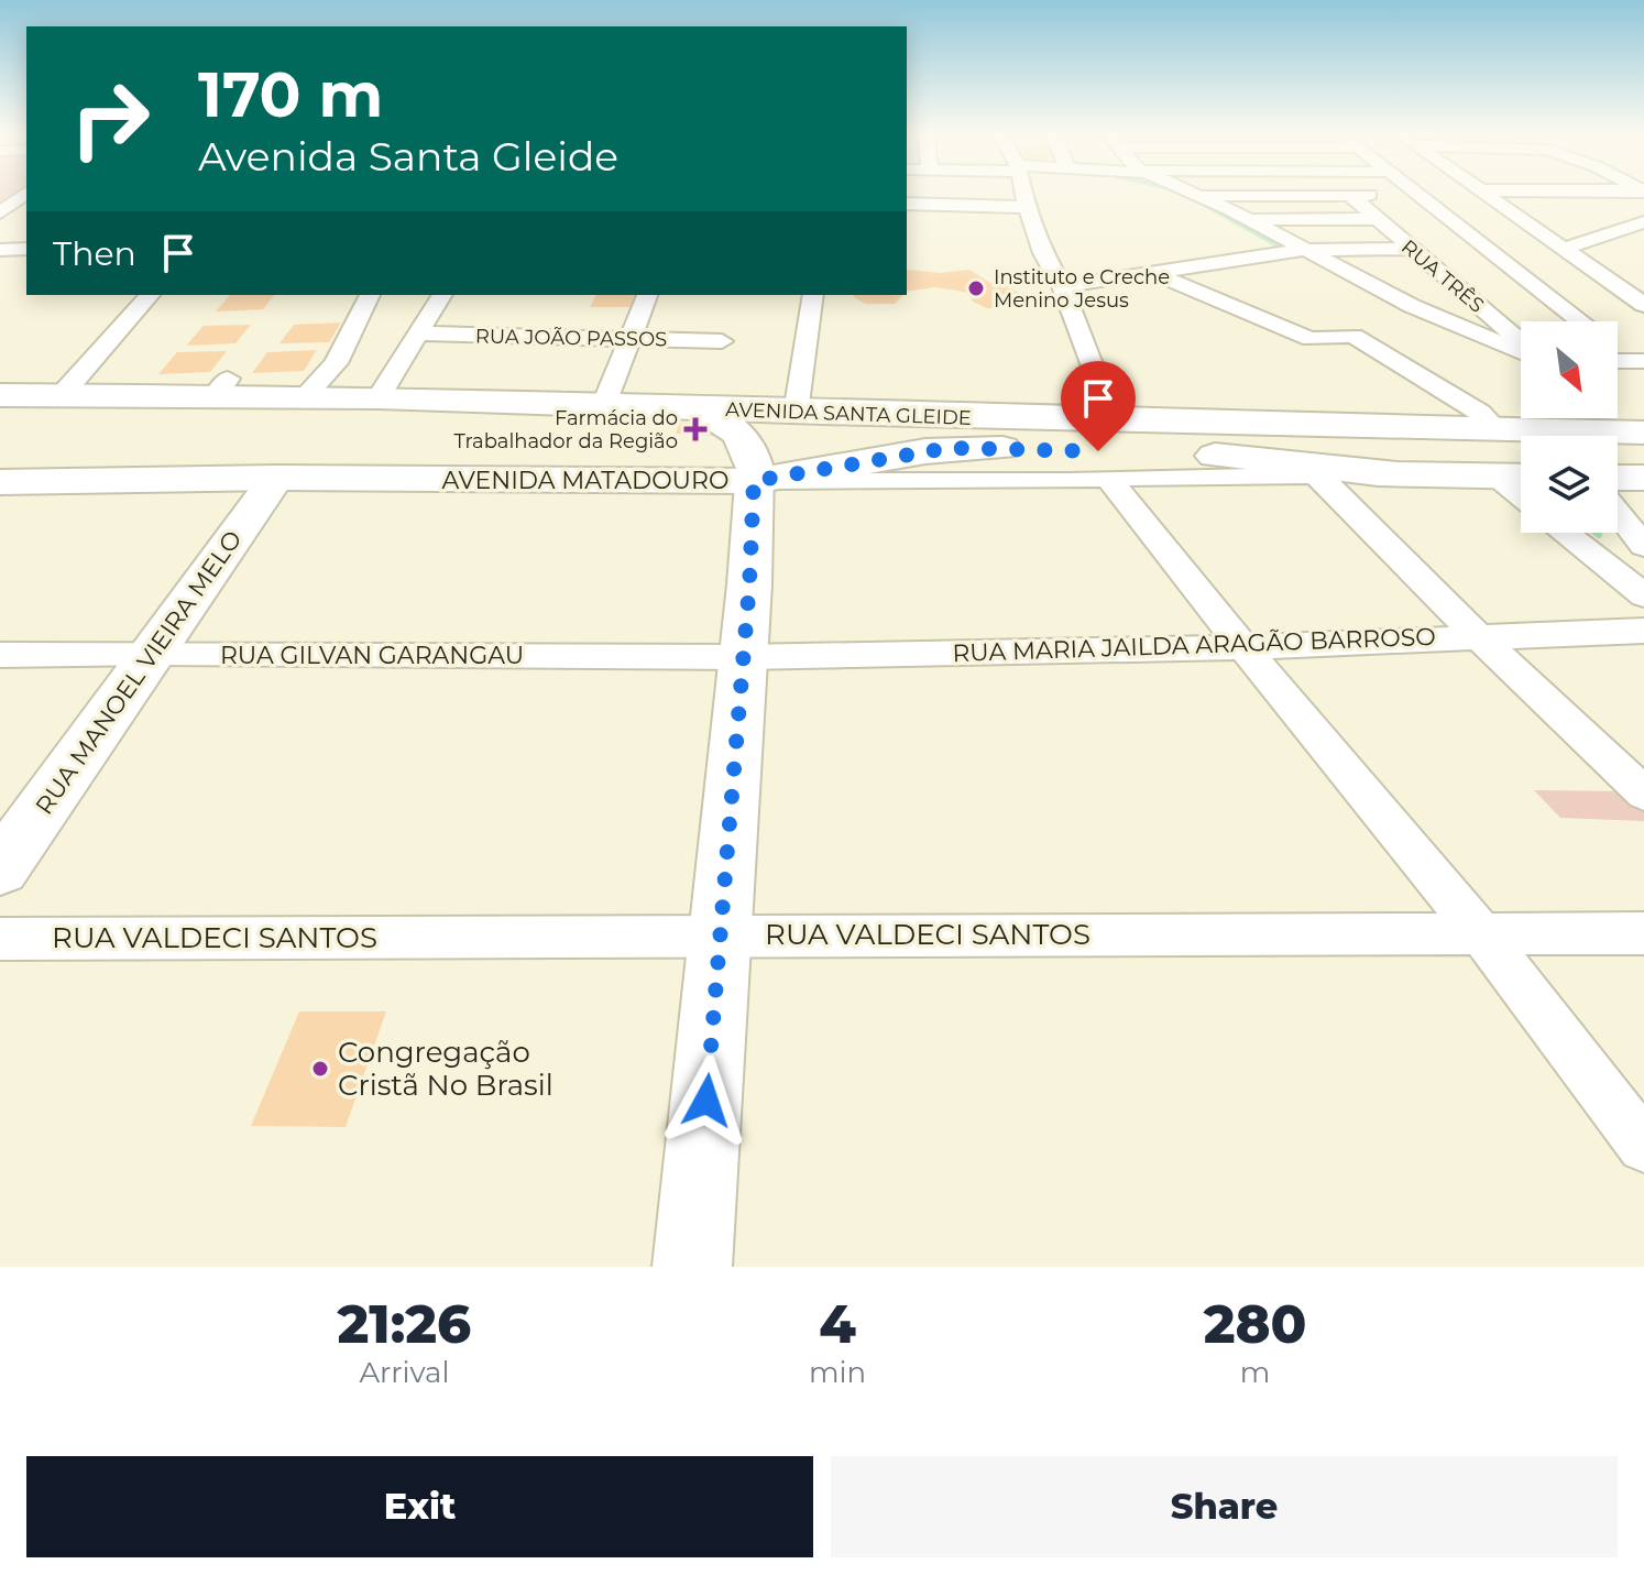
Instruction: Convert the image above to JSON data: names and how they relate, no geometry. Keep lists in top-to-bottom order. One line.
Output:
{"streets":{"main road":["AVENIDA SANTA GLEIDE","AVENIDA MATADOURO"],"street":["RUA TRÊS","RUA JOÃO PASSOS","RUA MARIA JAILDA ARAGÃO BARROSO","RUA GILVAN GARANGAU","RUA MANOEL VIEIRA MELO","RUA VALDECI SANTOS"]},"crossings":[["AVENIDA SANTA GLEIDE","AVENIDA MATADOURO"],["AVENIDA MATADOURO","RUA MANOEL VIEIRA MELO"],["RUA MARIA JAILDA ARAGÃO BARROSO","RUA GILVAN GARANGAU"],["RUA GILVAN GARANGAU","RUA MANOEL VIEIRA MELO"]],"places":{"other":["Instituto e Creche Menino Jesus","Congregação Cristã No Brasil"],"health":["Farmácia do Trabalhador da Região"]},"north":"bottom right","page":{"turn":["170 m","Avenida Santa Gleide"],"then":"Then","eta":["21:26","Arrival","4","min","280","m"],"buttons":["Exit","Share"]}}
